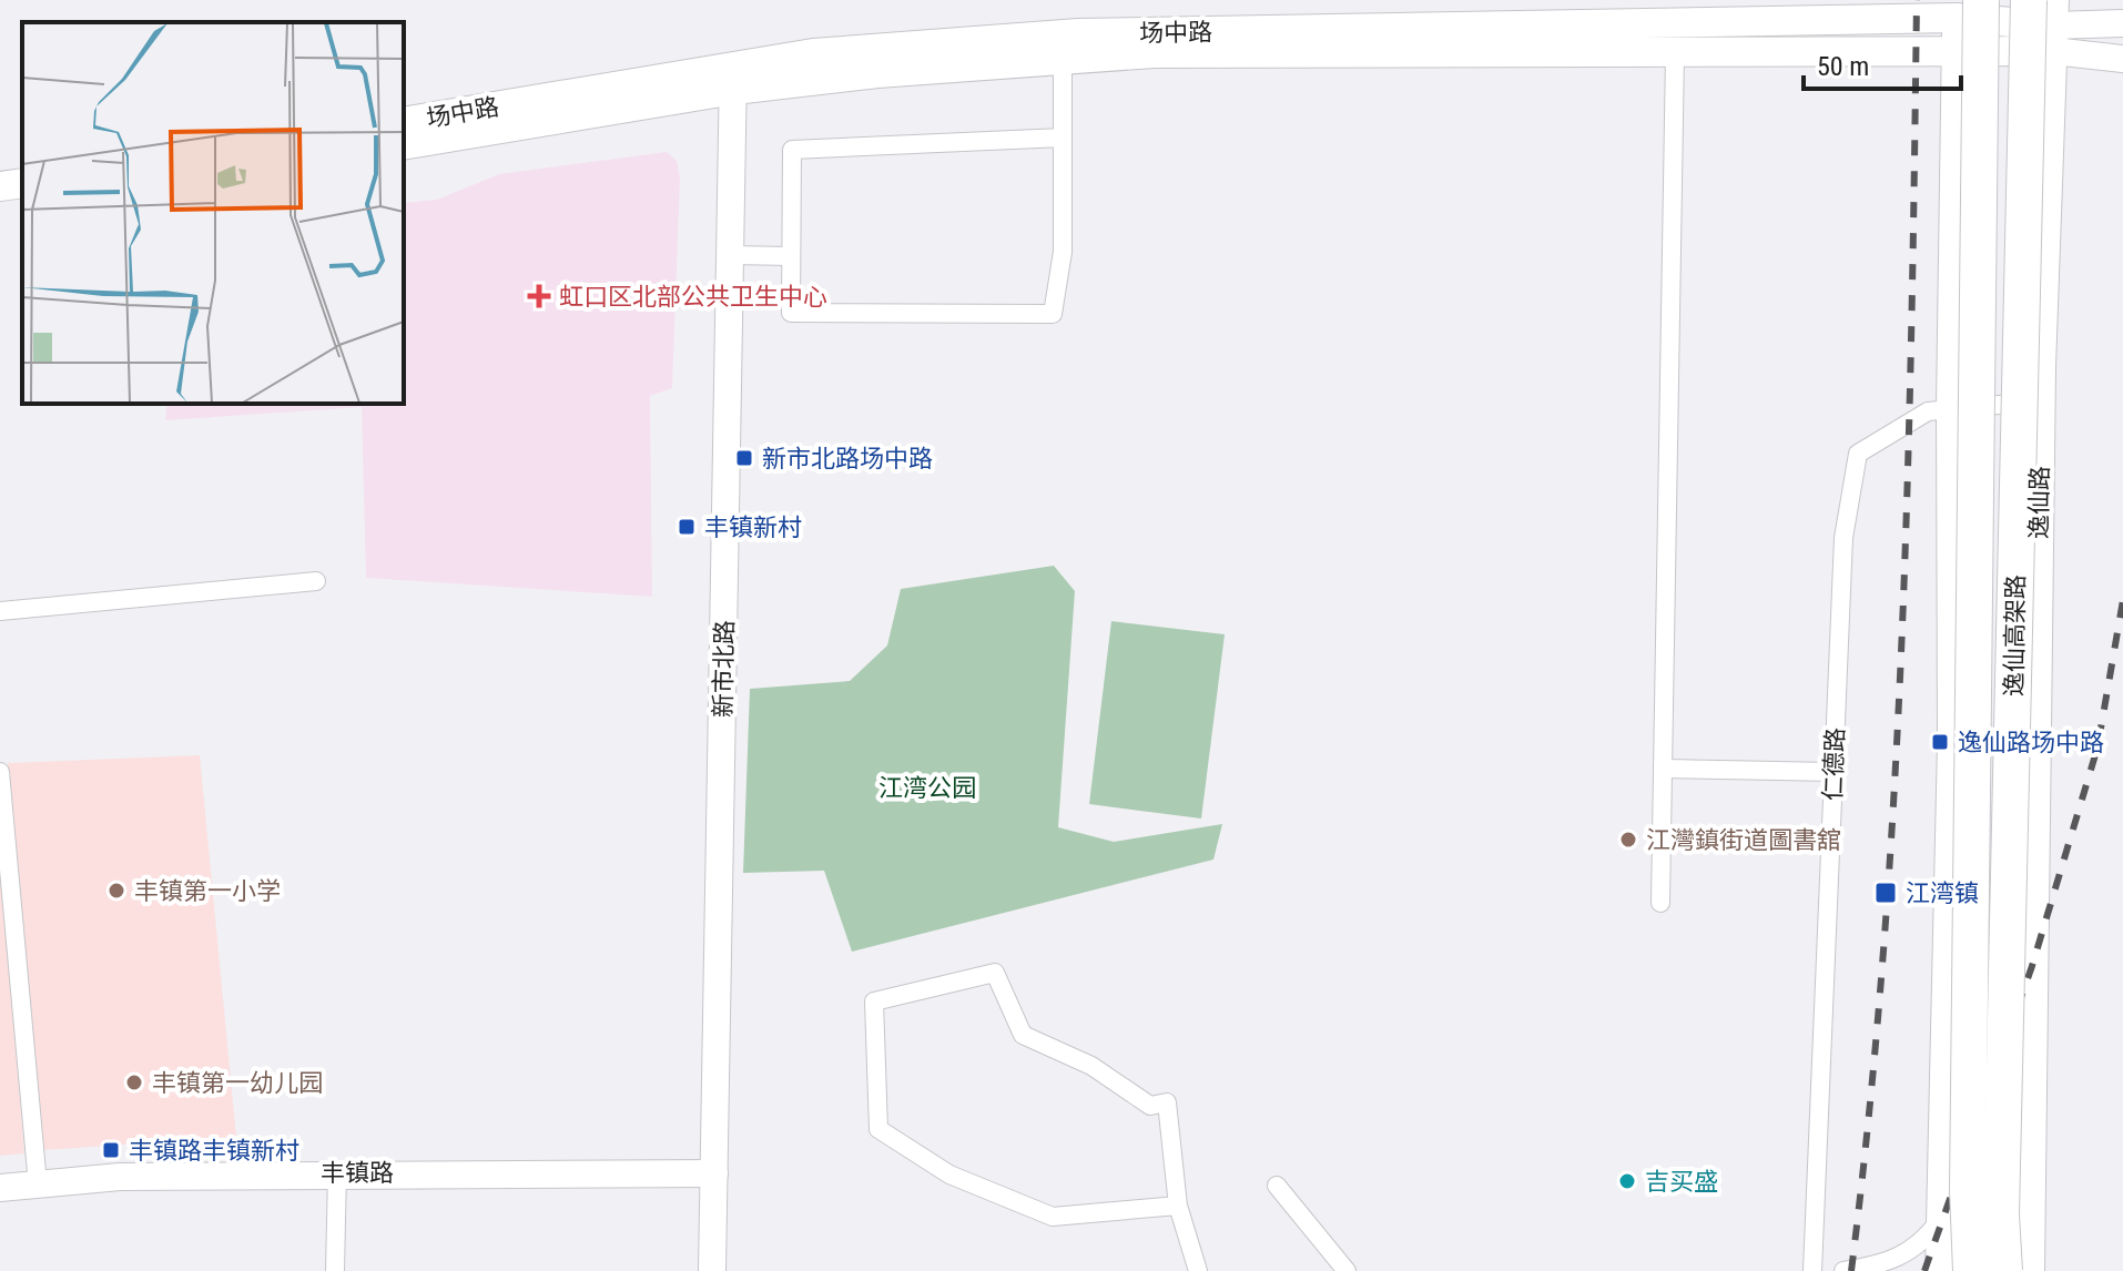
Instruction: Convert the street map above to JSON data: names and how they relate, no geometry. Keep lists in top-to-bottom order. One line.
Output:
{"streets":{"highway":["逸仙高架路"],"main road":["场中路","逸仙路"],"street":["新市北路","仁德路","丰镇路"]},"crossings":[["场中路","逸仙路"],["场中路","逸仙高架路"],["场中路","新市北路"],["逸仙路","仁德路"],["新市北路","丰镇路"]],"parks":["江湾公园"],"places":{"health":["虹口区北部公共卫生中心"],"transit":["新市北路场中路","丰镇新村","逸仙路场中路","江湾镇","丰镇路丰镇新村"],"other":["江灣鎮街道圖書舘","丰镇第一小学","丰镇第一幼儿园","吉买盛"]},"scale_bar":"50 m"}
